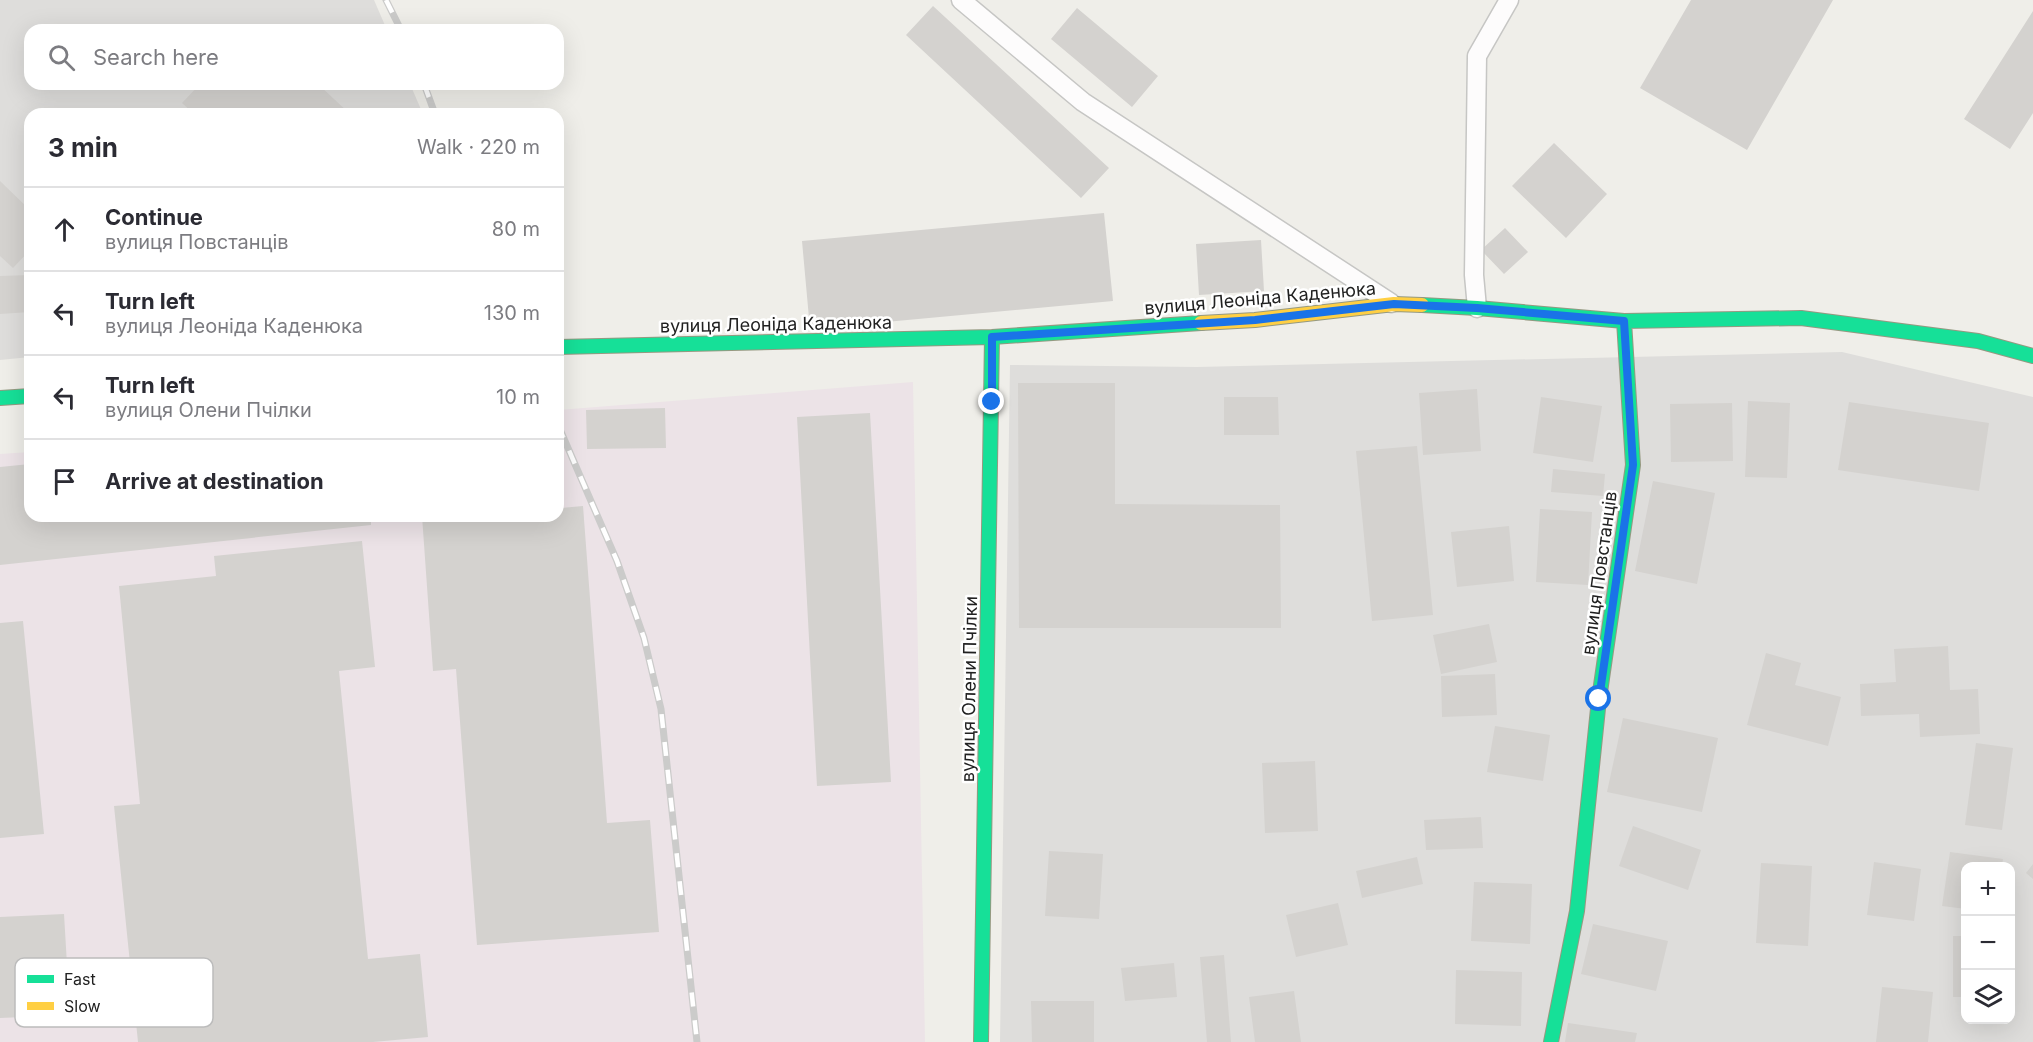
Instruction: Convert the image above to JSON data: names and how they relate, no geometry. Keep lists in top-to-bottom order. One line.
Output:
{"streets":{"street":["вулиця Леоніда Каденюка","вулиця Повстанців","вулиця Олени Пчілки"]},"crossings":[["вулиця Леоніда Каденюка","вулиця Повстанців"],["вулиця Леоніда Каденюка","вулиця Олени Пчілки"]],"legend":["Fast","Slow"],"page":{"search":"Search here","heading":["3 min","Walk · 220 m"],"list":[["Continue","вулиця Повстанців","80 m"],["Turn left","вулиця Леоніда Каденюка","130 m"],["Turn left","вулиця Олени Пчілки","10 m"],"Arrive at destination"],"map_buttons":["+","−"]}}
